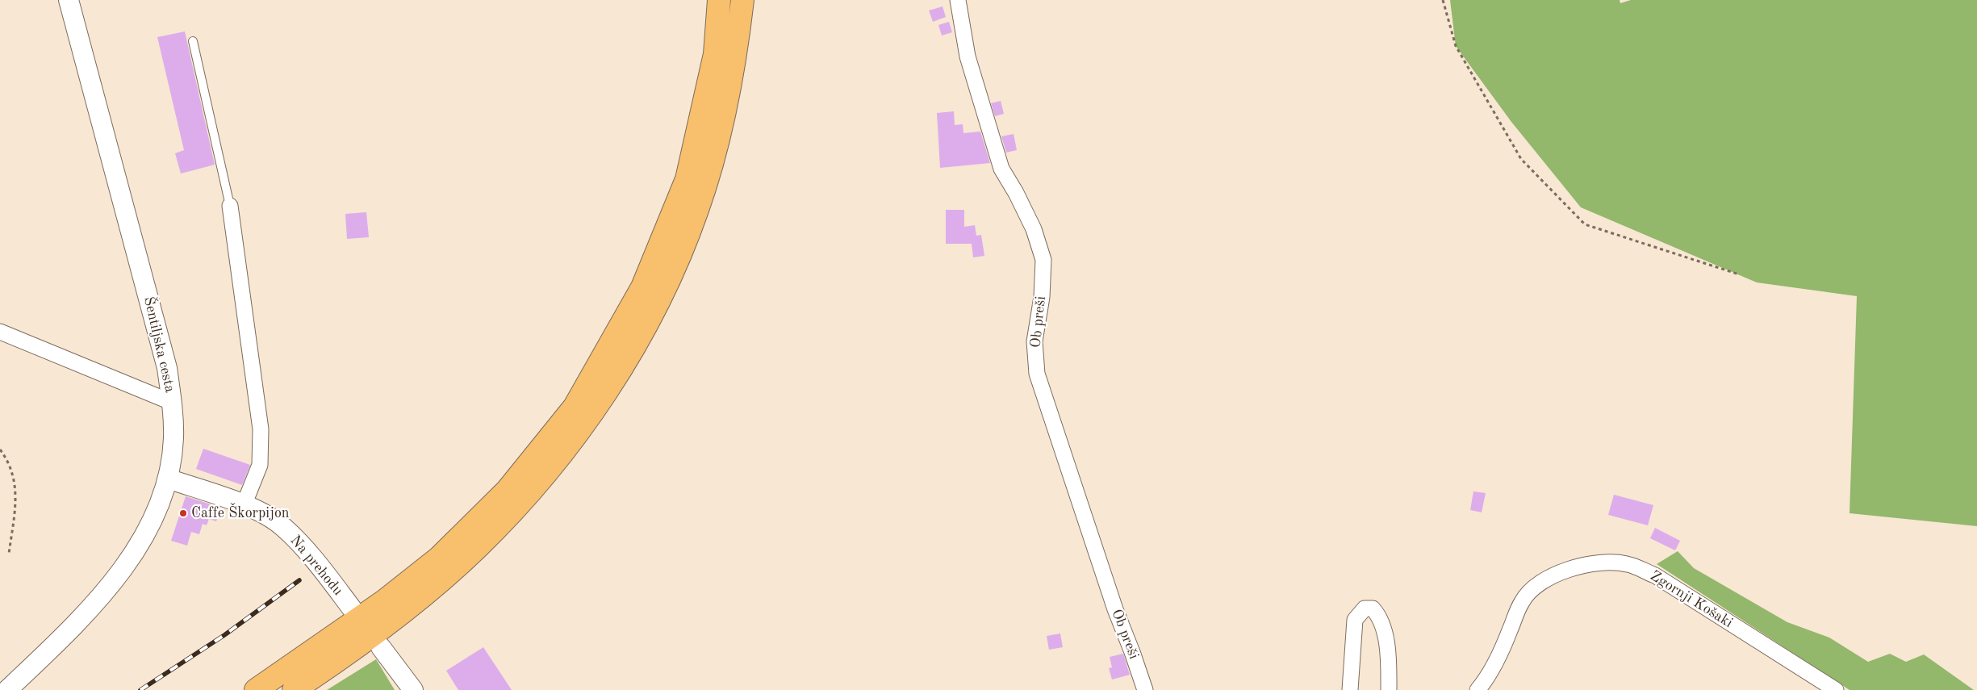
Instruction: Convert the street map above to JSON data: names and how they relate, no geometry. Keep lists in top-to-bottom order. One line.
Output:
{"streets":{"street":["Ob preši","Šentiljska cesta","Na prehodu","Zgornji Košaki"]},"crossings":[["Šentiljska cesta","Na prehodu"]],"places":["Caffe Škorpijon"]}
